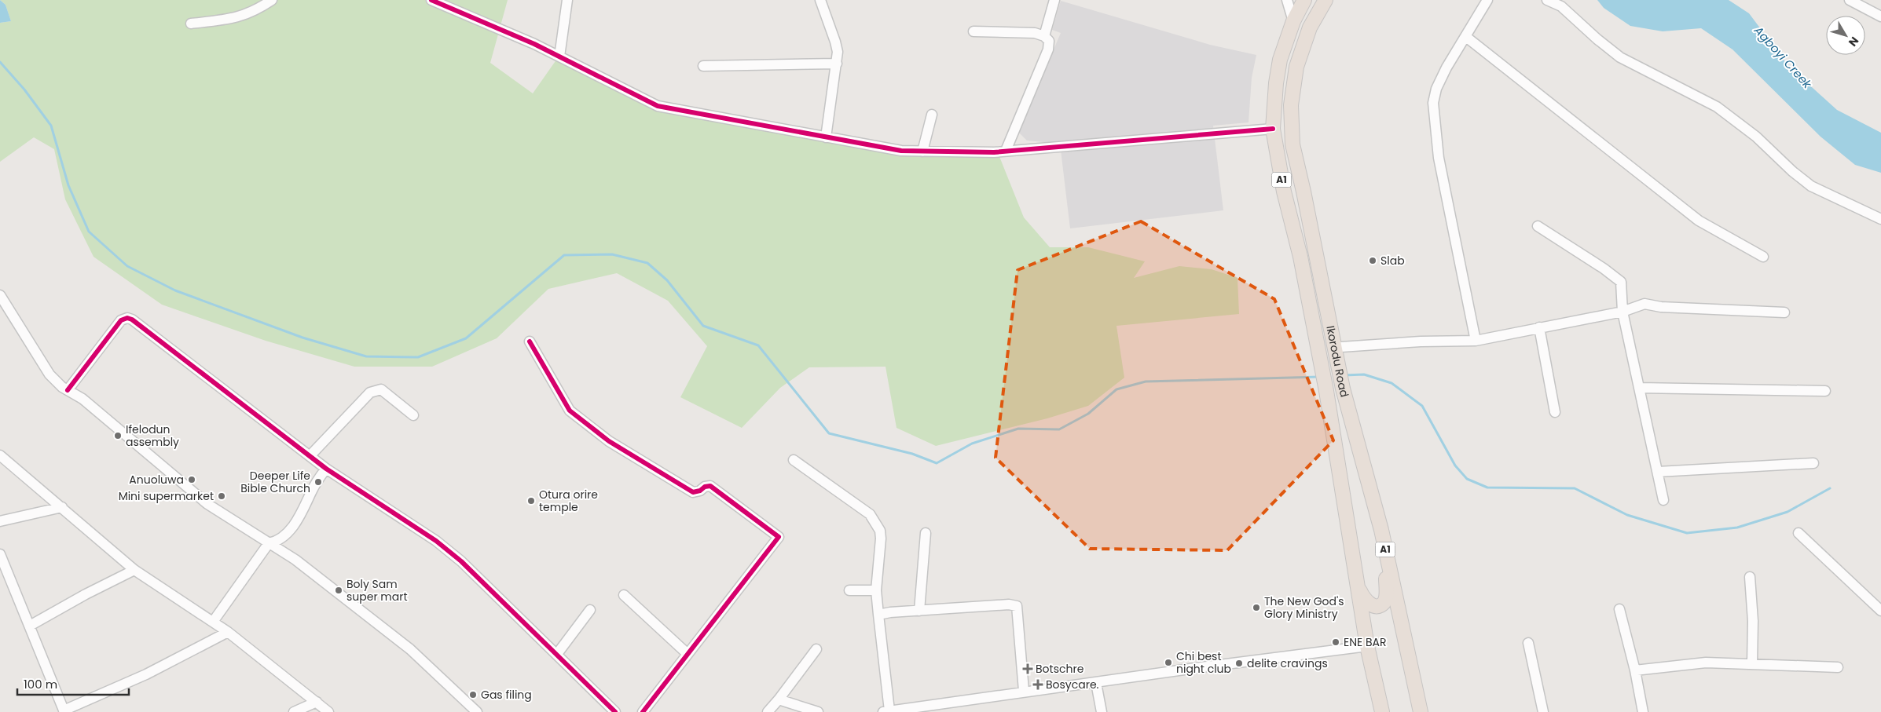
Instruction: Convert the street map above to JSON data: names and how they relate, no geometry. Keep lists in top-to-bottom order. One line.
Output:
{"streets":{"highway":["A1","Ikorodu Road"]},"water":["Agboyi Creek"],"places":{"other":["Slab","Ifelodun assembly","Anuoluwa","Deeper Life Bible Church","Mini supermarket","Otura orire temple","Boly Sam super mart","The New God's Glory Ministry","ENE BAR","Chi best night club","delite cravings","Gas filing"],"health":["Botschre","Bosycare."]},"scale_bar":"100 m","north":"bottom right"}
